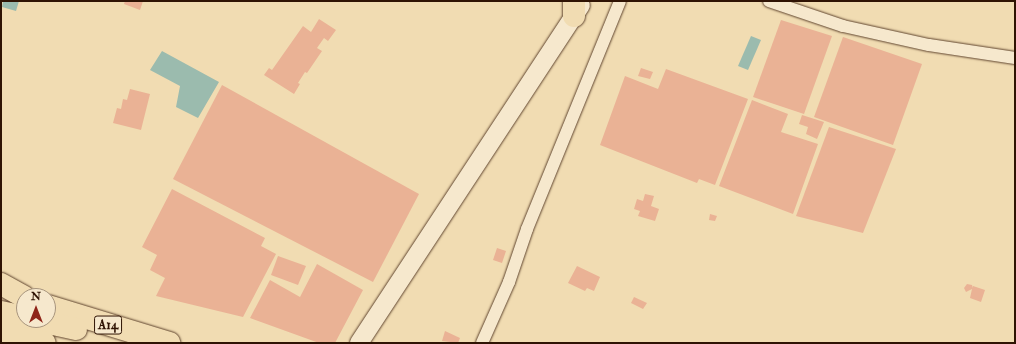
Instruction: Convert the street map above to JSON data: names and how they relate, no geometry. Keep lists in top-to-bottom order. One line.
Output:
{"streets":{"highway":["A14"]},"north":"top"}
